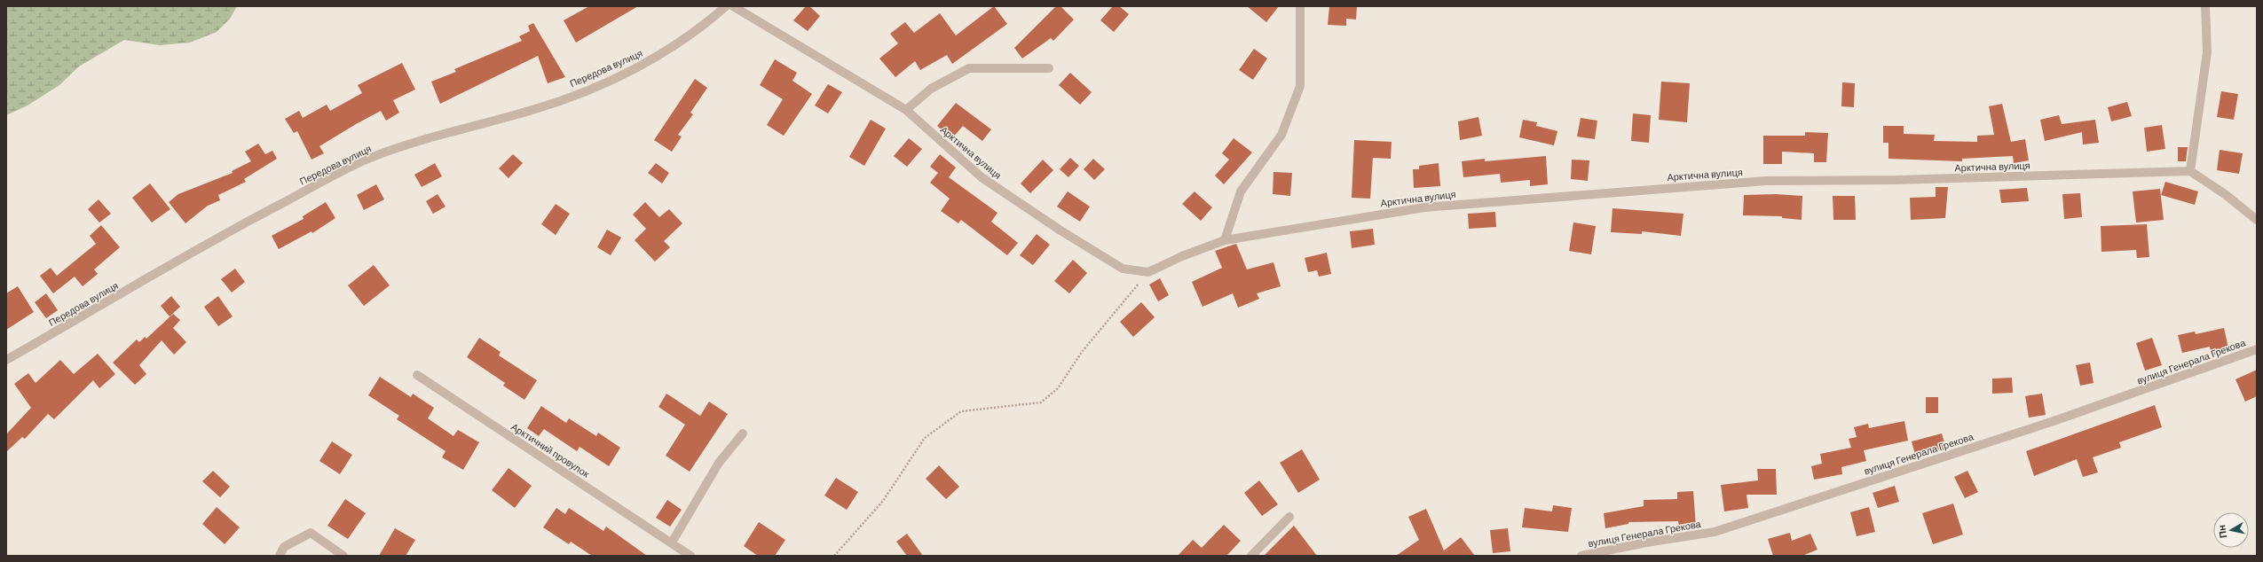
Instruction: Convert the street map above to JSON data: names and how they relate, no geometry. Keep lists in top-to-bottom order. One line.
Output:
{"streets":{"street":["Передова вулиця","Арктична вулиця","вулиця Генерала Грекова","Арктичний провулок"]},"north":"left"}
